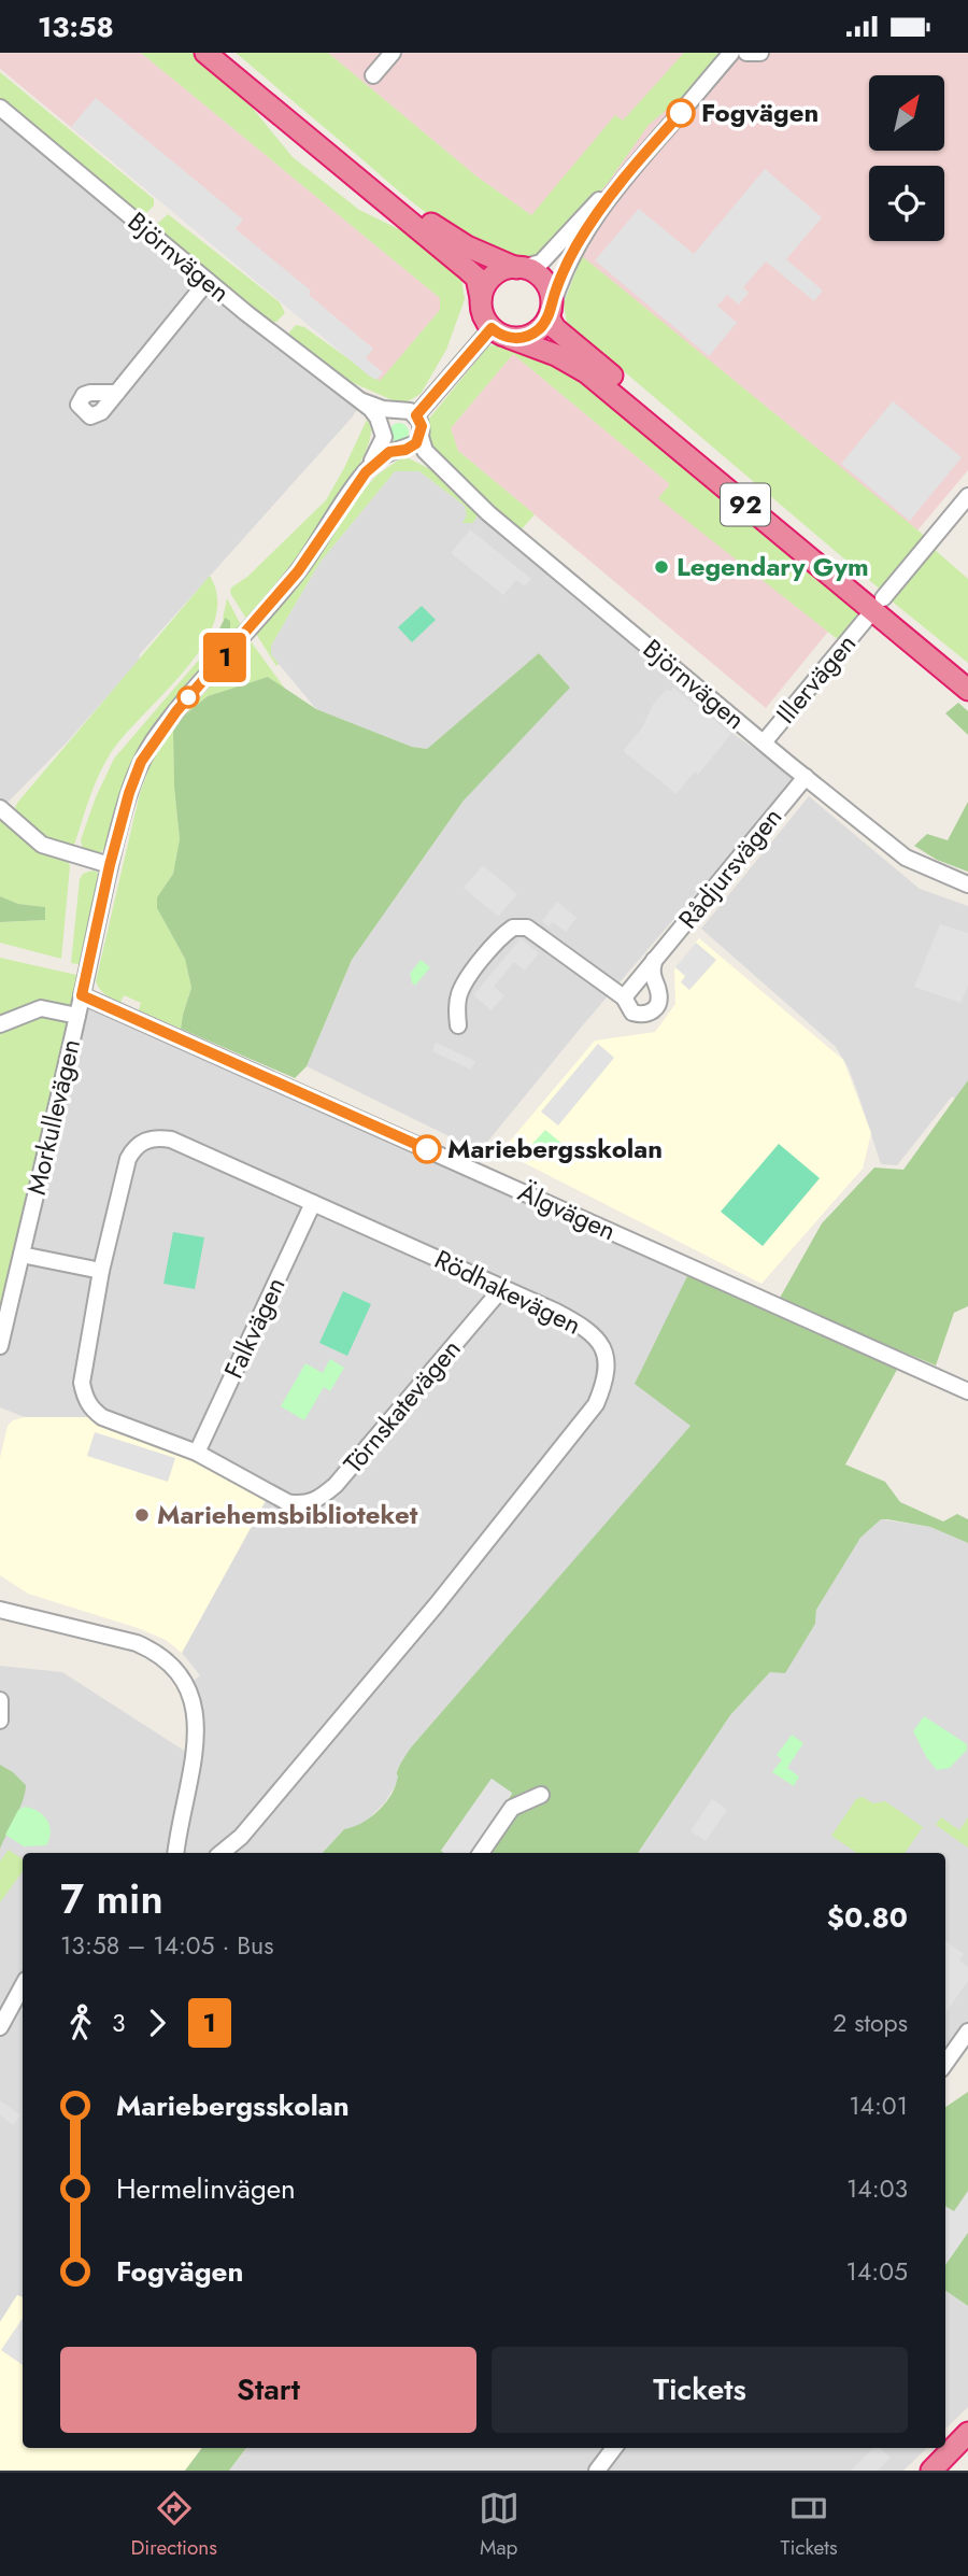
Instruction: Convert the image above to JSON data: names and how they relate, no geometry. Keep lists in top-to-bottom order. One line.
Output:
{"streets":{"highway":["92"],"street":["Björnvägen","Illervägen","Rådjursvägen","Morkullevägen","Älgvägen","Rödhakevägen","Falkvägen","Törnskatevägen"]},"crossings":[["Björnvägen","Illervägen"],["Björnvägen","Rådjursvägen"],["Björnvägen","Morkullevägen"],["Morkullevägen","Älgvägen"],["Rödhakevägen","Falkvägen"],["Rödhakevägen","Törnskatevägen"],["Falkvägen","Törnskatevägen"]],"places":["Fogvägen","Legendary Gym","Mariebergsskolan","Mariehemsbiblioteket"],"lines":["bus line 1"],"north":"top right","page":{"status":"13:58","on_map":"1","heading":["7 min","13:58 – 14:05 · Bus","$0.80"],"legs":["3","1","2 stops"],"list":[{"name":"Mariebergsskolan","value":"14:01"},{"name":"Hermelinvägen","value":"14:03"},{"name":"Fogvägen","value":"14:05"}],"buttons":["Start","Tickets"],"tabs":["Directions","Map","Tickets"]}}
